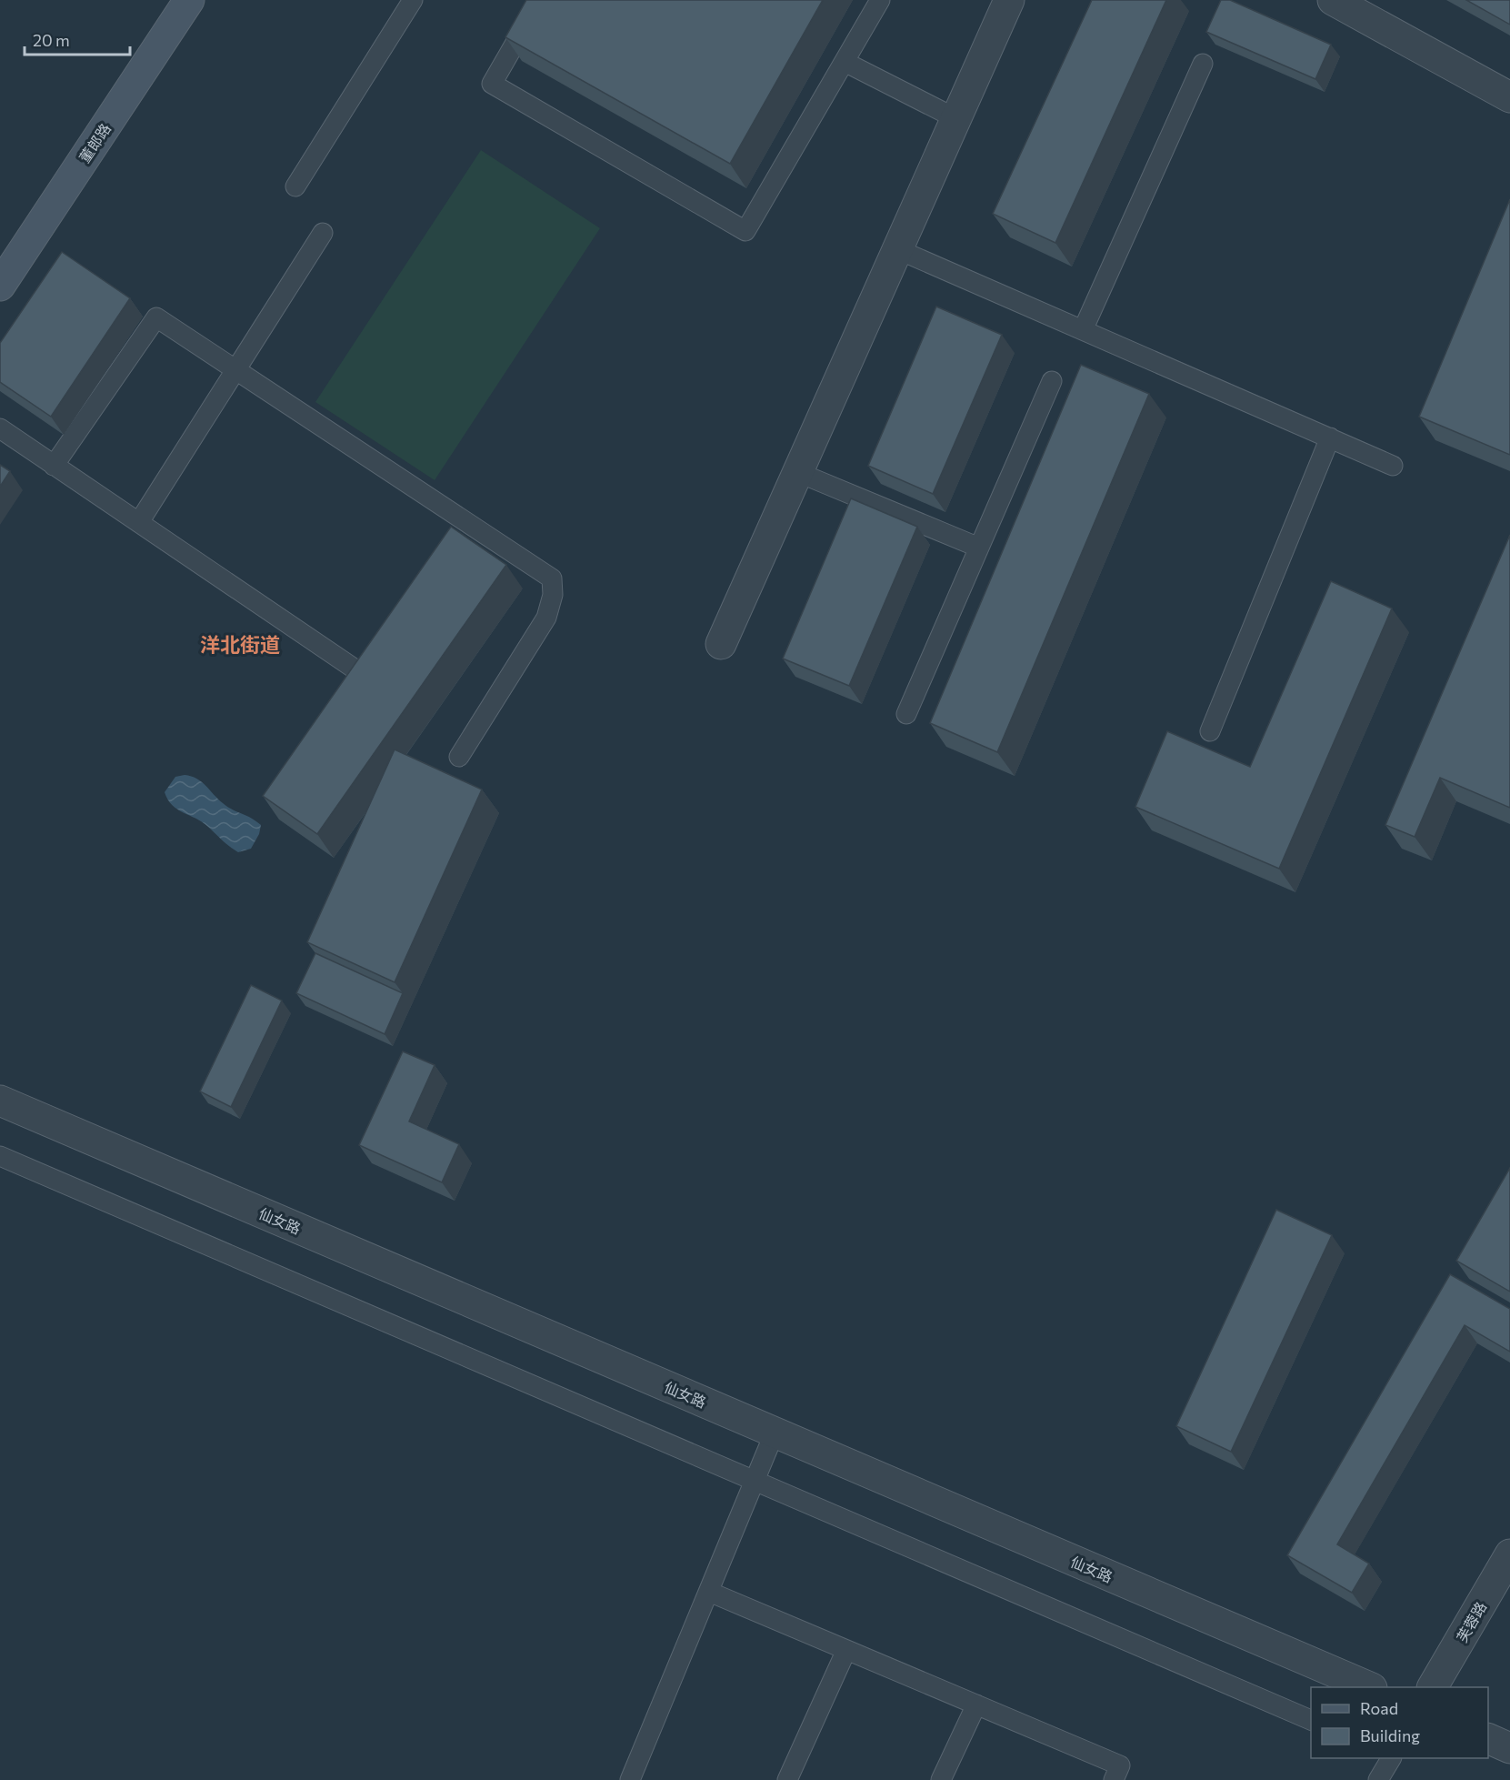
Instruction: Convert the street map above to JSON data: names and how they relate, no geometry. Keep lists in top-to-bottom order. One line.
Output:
{"streets":{"main road":["董郎路"],"street":["仙女路","芙蓉路"]},"districts":["洋北街道"],"legend":["Road","Building"],"scale_bar":"20 m"}
